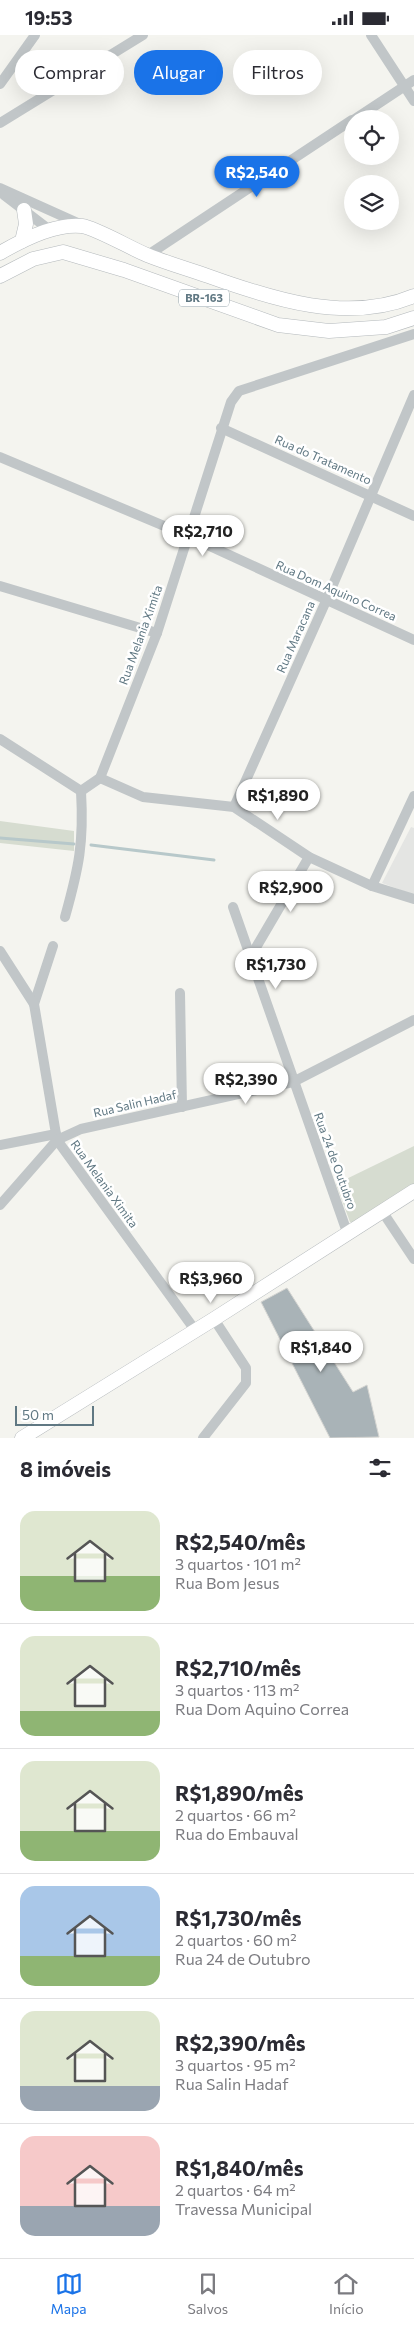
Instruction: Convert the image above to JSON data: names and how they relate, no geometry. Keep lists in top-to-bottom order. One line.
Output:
{"streets":{"main road":["BR-163"],"street":["Rua do Tratamento","Rua Dom Aquino Correa","Rua Melania Ximita","Rua Maracana","Rua Salin Hadaf","Rua 24 de Outubro"]},"crossings":[["Rua do Tratamento","Rua Melania Ximita"],["Rua do Tratamento","Rua Maracana"],["Rua Dom Aquino Correa","Rua Melania Ximita"],["Rua Dom Aquino Correa","Rua Maracana"],["Rua Melania Ximita","Rua Salin Hadaf"],["Rua Salin Hadaf","Rua 24 de Outubro"]],"scale_bar":"50 m","page":{"status":"19:53","chip":["Comprar","Alugar","Filtros"],"price":["R$2,540","R$2,710","R$1,890","R$2,900","R$1,730","R$2,390","R$3,960","R$1,840"],"scale":"50 m","heading":"8 imóveis","list":[{"name":"R$2,540/mês","note":"3 quartos · 101 m² · Rua Bom Jesus"},{"name":"R$2,710/mês","note":"3 quartos · 113 m² · Rua Dom Aquino Correa"},{"name":"R$1,890/mês","note":"2 quartos · 66 m² · Rua do Embauval"},{"name":"R$1,730/mês","note":"2 quartos · 60 m² · Rua 24 de Outubro"},{"name":"R$2,390/mês","note":"3 quartos · 95 m² · Rua Salin Hadaf"},{"name":"R$1,840/mês","note":"2 quartos · 64 m² · Travessa Municipal"}],"tabs":["Mapa","Salvos","Início"]}}
